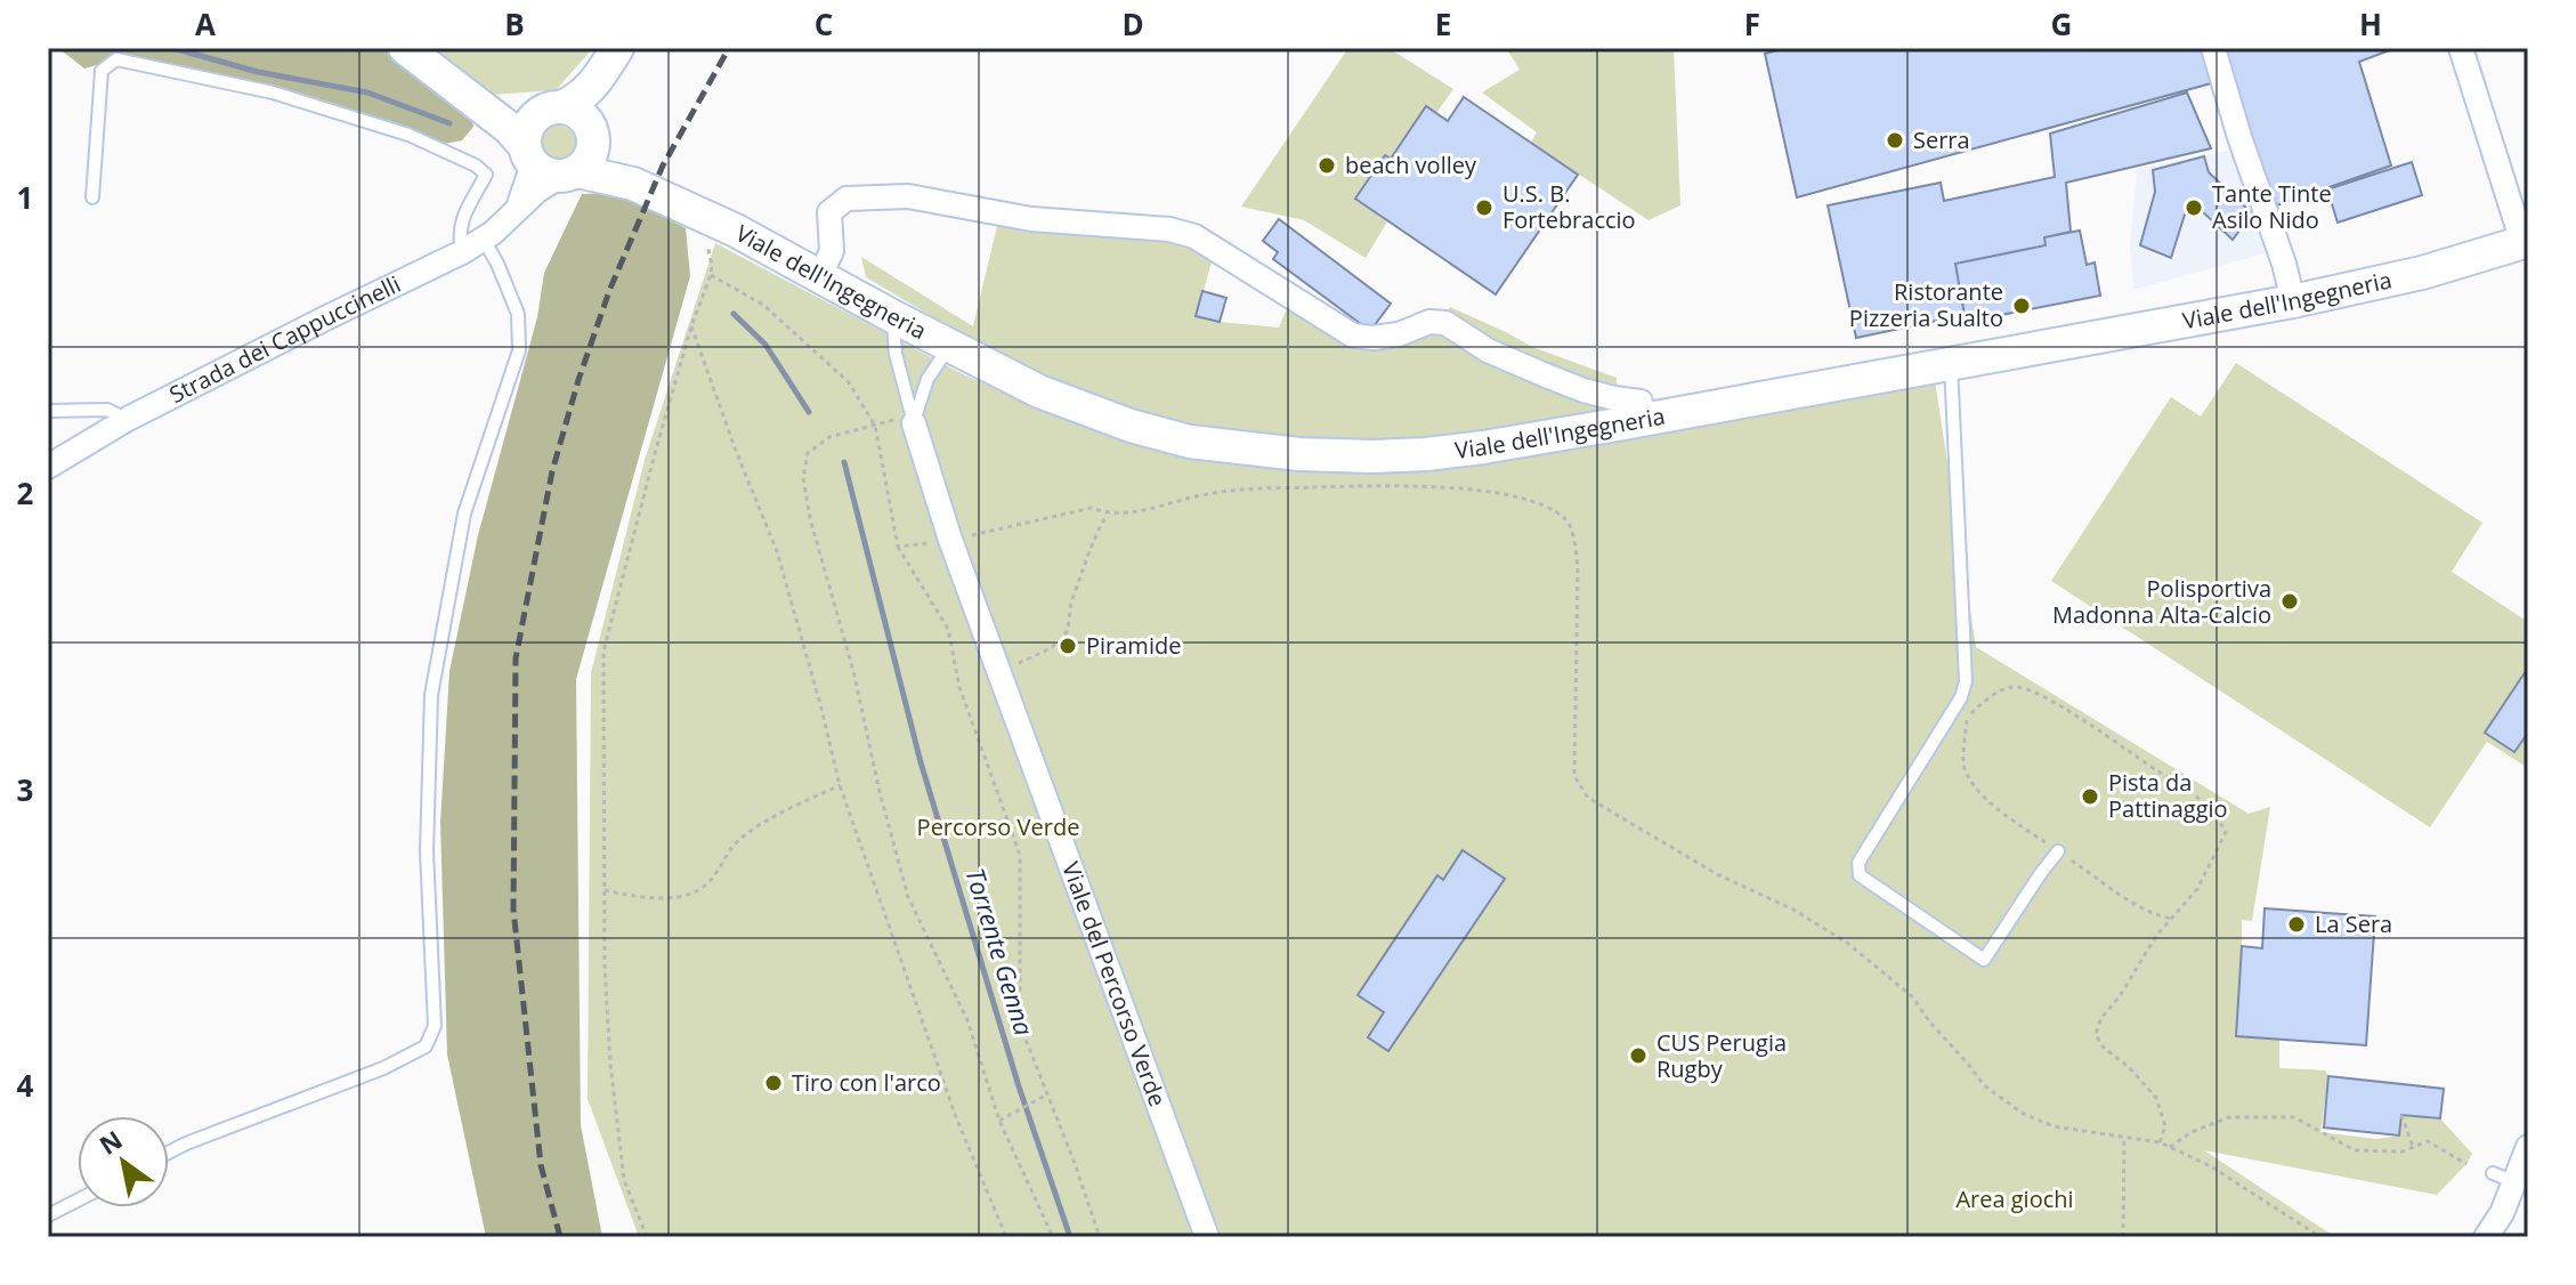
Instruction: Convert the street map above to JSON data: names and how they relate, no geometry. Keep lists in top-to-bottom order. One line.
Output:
{"streets":{"street":["Viale dell'Ingegneria","Strada dei Cappuccinelli","Viale del Percorso Verde"]},"crossings":[["Viale dell'Ingegneria","Strada dei Cappuccinelli"],["Viale dell'Ingegneria","Viale del Percorso Verde"]],"water":["Torrente Genna"],"parks":["Percorso Verde","Area giochi"],"places":["Serra","beach volley","U.S. B. Fortebraccio","Tante Tinte Asilo Nido","Ristorante Pizzeria Sualto","Polisportiva Madonna Alta-Calcio","Piramide","Pista da Pattinaggio","La Sera","CUS Perugia Rugby","Tiro con l'arco"],"north":"top left","grid":{"columns":["A","B","C","D","E","F","G","H"],"rows":["1","2","3","4"]}}
